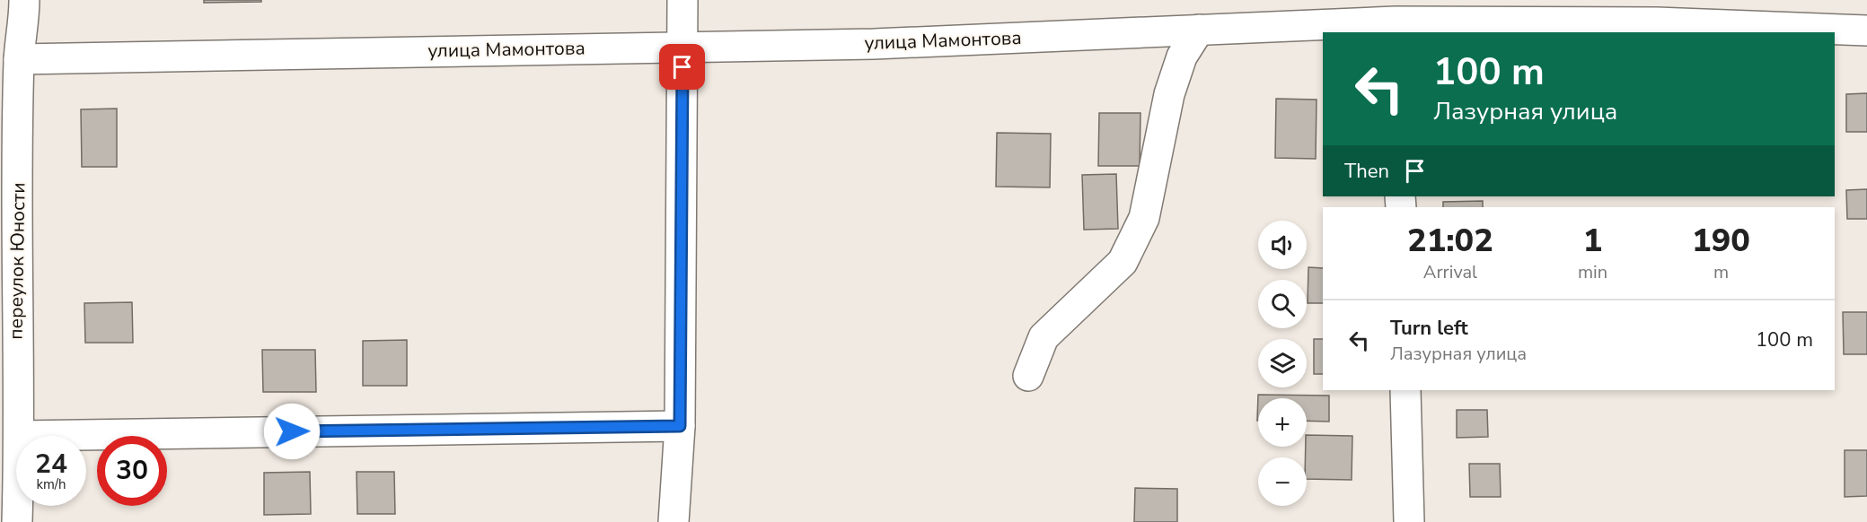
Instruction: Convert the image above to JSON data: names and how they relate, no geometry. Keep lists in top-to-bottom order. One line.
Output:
{"streets":{"street":["улица Мамонтова","переулок Юности"]},"crossings":[["улица Мамонтова","переулок Юности"]],"page":{"turn":["100 m","Лазурная улица"],"then":"Then","eta":["21:02","Arrival","1","min","190","m"],"map_buttons":["+","−"],"list":[{"name":"Turn left","note":"Лазурная улица","value":"100 m"}],"speed":"24 km/h","limit":"30"}}
